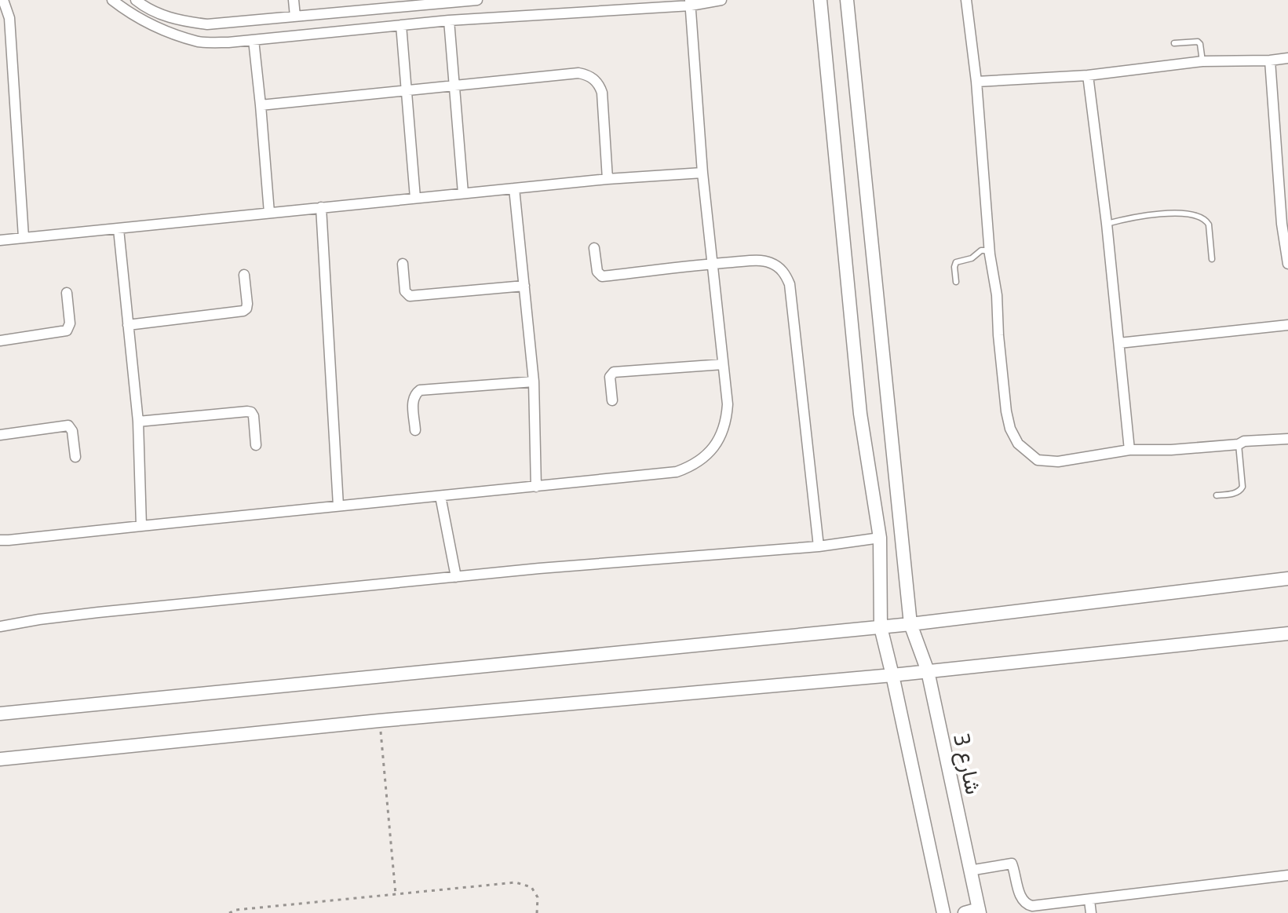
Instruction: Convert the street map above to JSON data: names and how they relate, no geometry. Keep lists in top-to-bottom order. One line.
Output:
{"streets":{"street":["شارع 3"]}}
